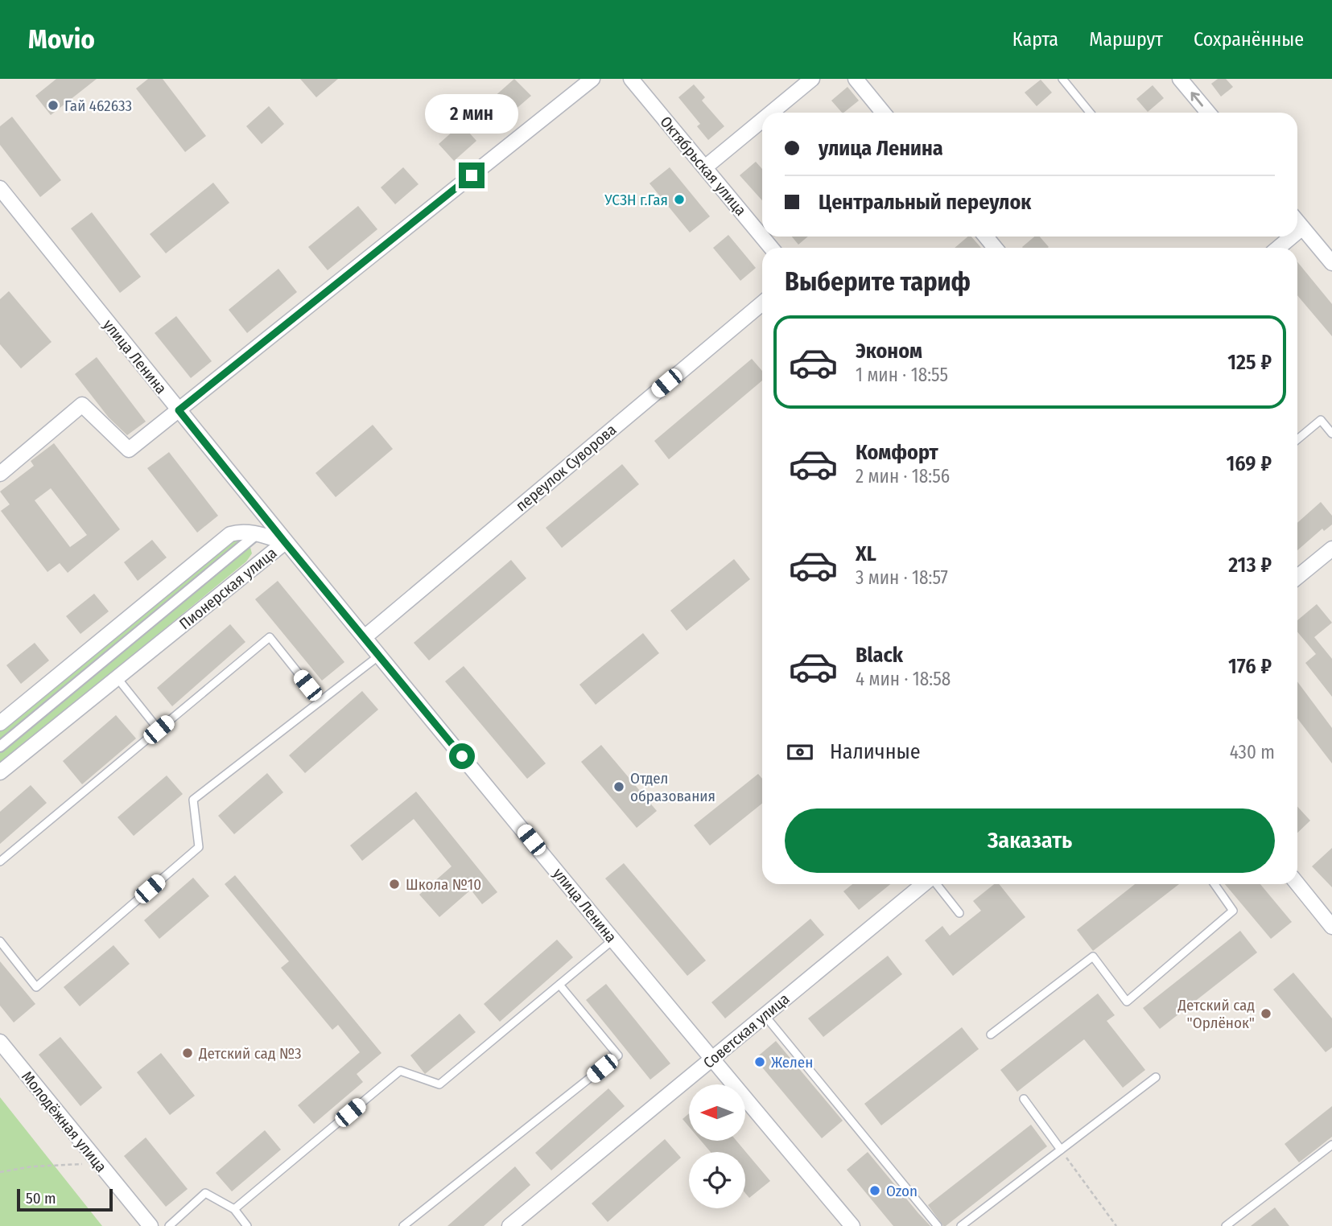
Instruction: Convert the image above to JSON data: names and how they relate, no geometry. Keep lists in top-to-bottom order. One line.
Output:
{"streets":{"street":["Октябрьская улица","улица Ленина","переулок Суворова","Пионерская улица","Советская улица","Молодёжная улица"]},"crossings":[["улица Ленина","переулок Суворова"],["улица Ленина","Пионерская улица"],["улица Ленина","Советская улица"]],"places":["Гай 462633","УСЗН г.Гая","Отдел образования","Школа №10","Детский сад \"Орлёнок\"","Детский сад №3","Желен","Ozon"],"scale_bar":"50 m","north":"left","page":{"header":"Movio","nav":["Карта","Маршрут","Сохранённые"],"bubble":"2 мин","banner":["улица Ленина","Центральный переулок"],"heading":"Выберите тариф","list":[{"name":"Эконом","note":"1 мин · 18:55","value":"125 ₽"},{"name":"Комфорт","note":"2 мин · 18:56","value":"169 ₽"},{"name":"XL","note":"3 мин · 18:57","value":"213 ₽"},{"name":"Black","note":"4 мин · 18:58","value":"176 ₽"}],"pay":["Наличные","430 m"],"buttons":"Заказать","scale":"50 m"}}
